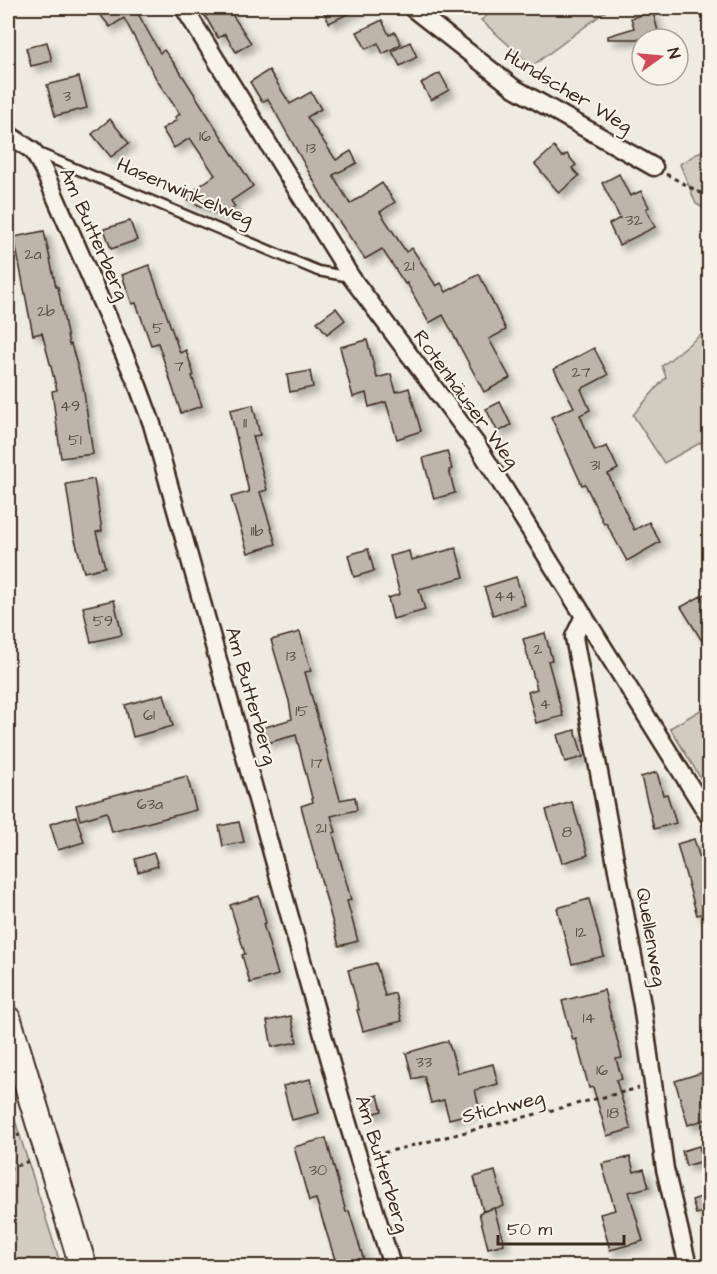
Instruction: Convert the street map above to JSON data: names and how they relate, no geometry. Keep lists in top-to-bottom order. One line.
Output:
{"streets":{"street":["Hundscher Weg","Hasenwinkelweg","Am Butterberg","Rotenhäuser Weg","Quellenweg"],"path":["Stichweg"]},"crossings":[["Hasenwinkelweg","Am Butterberg"],["Hasenwinkelweg","Rotenhäuser Weg"],["Am Butterberg","Stichweg"],["Rotenhäuser Weg","Quellenweg"],["Quellenweg","Stichweg"]],"house_numbers":["3","16","13","32","2a","21","2b","5","7","27","49","11","51","31","11b","44","59","2","13","4","15","61","17","63a","21","8","12","14","33","16","18","30"],"scale_bar":"50 m","north":"right"}
